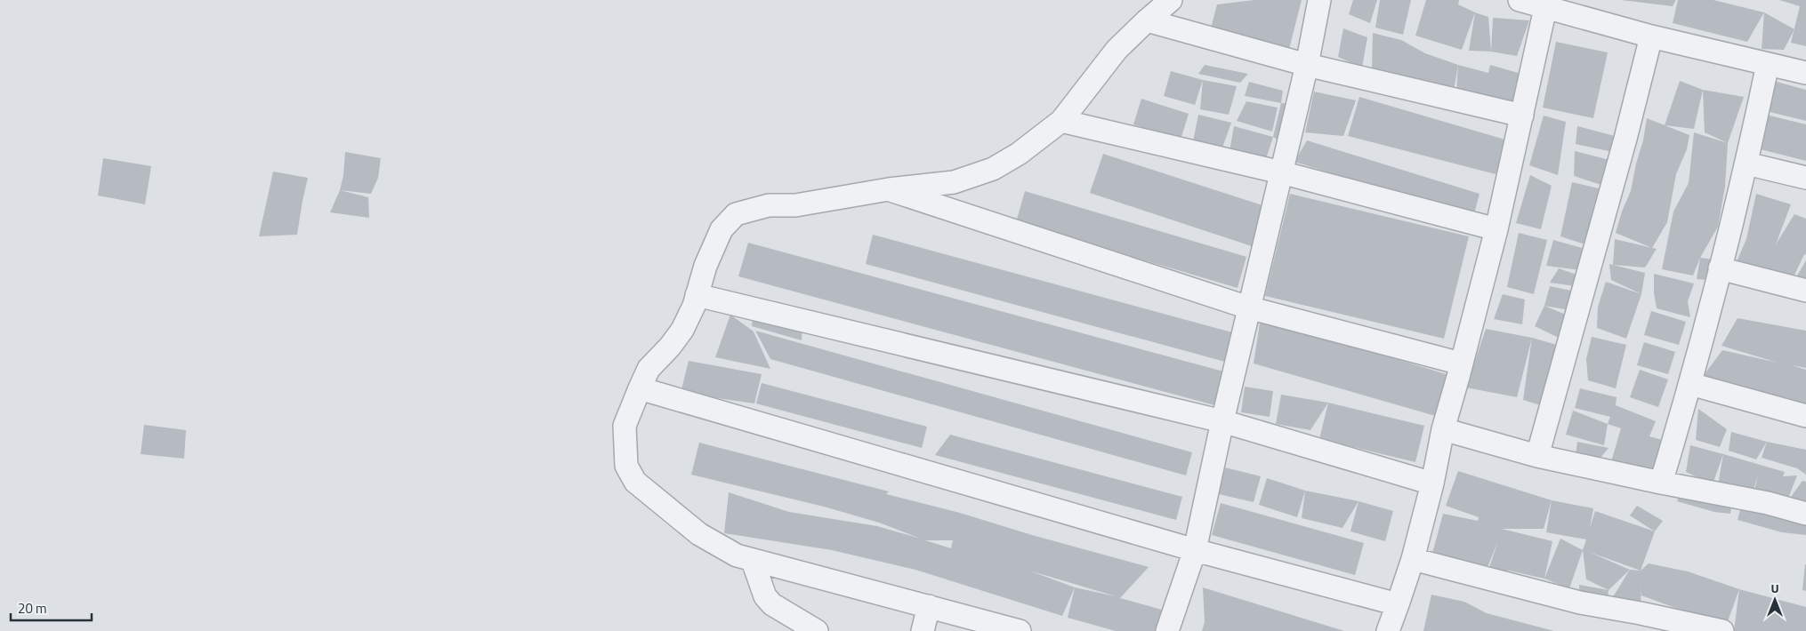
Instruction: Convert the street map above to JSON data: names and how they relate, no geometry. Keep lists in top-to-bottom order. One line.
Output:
{"scale_bar":"20 m","north":"top"}
